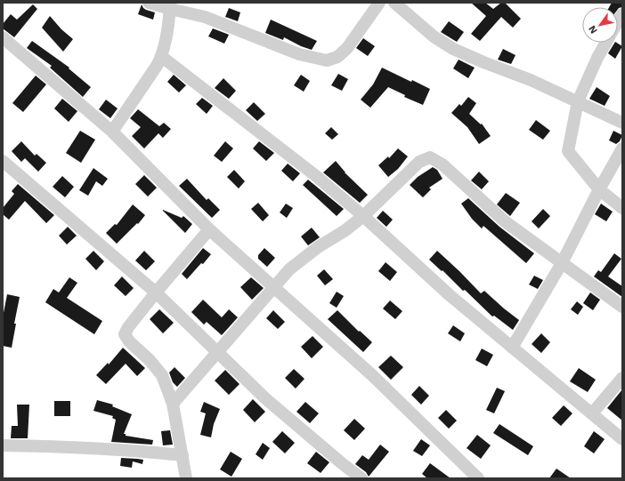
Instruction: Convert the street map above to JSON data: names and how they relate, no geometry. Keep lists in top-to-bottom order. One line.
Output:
{"north":"bottom left"}
